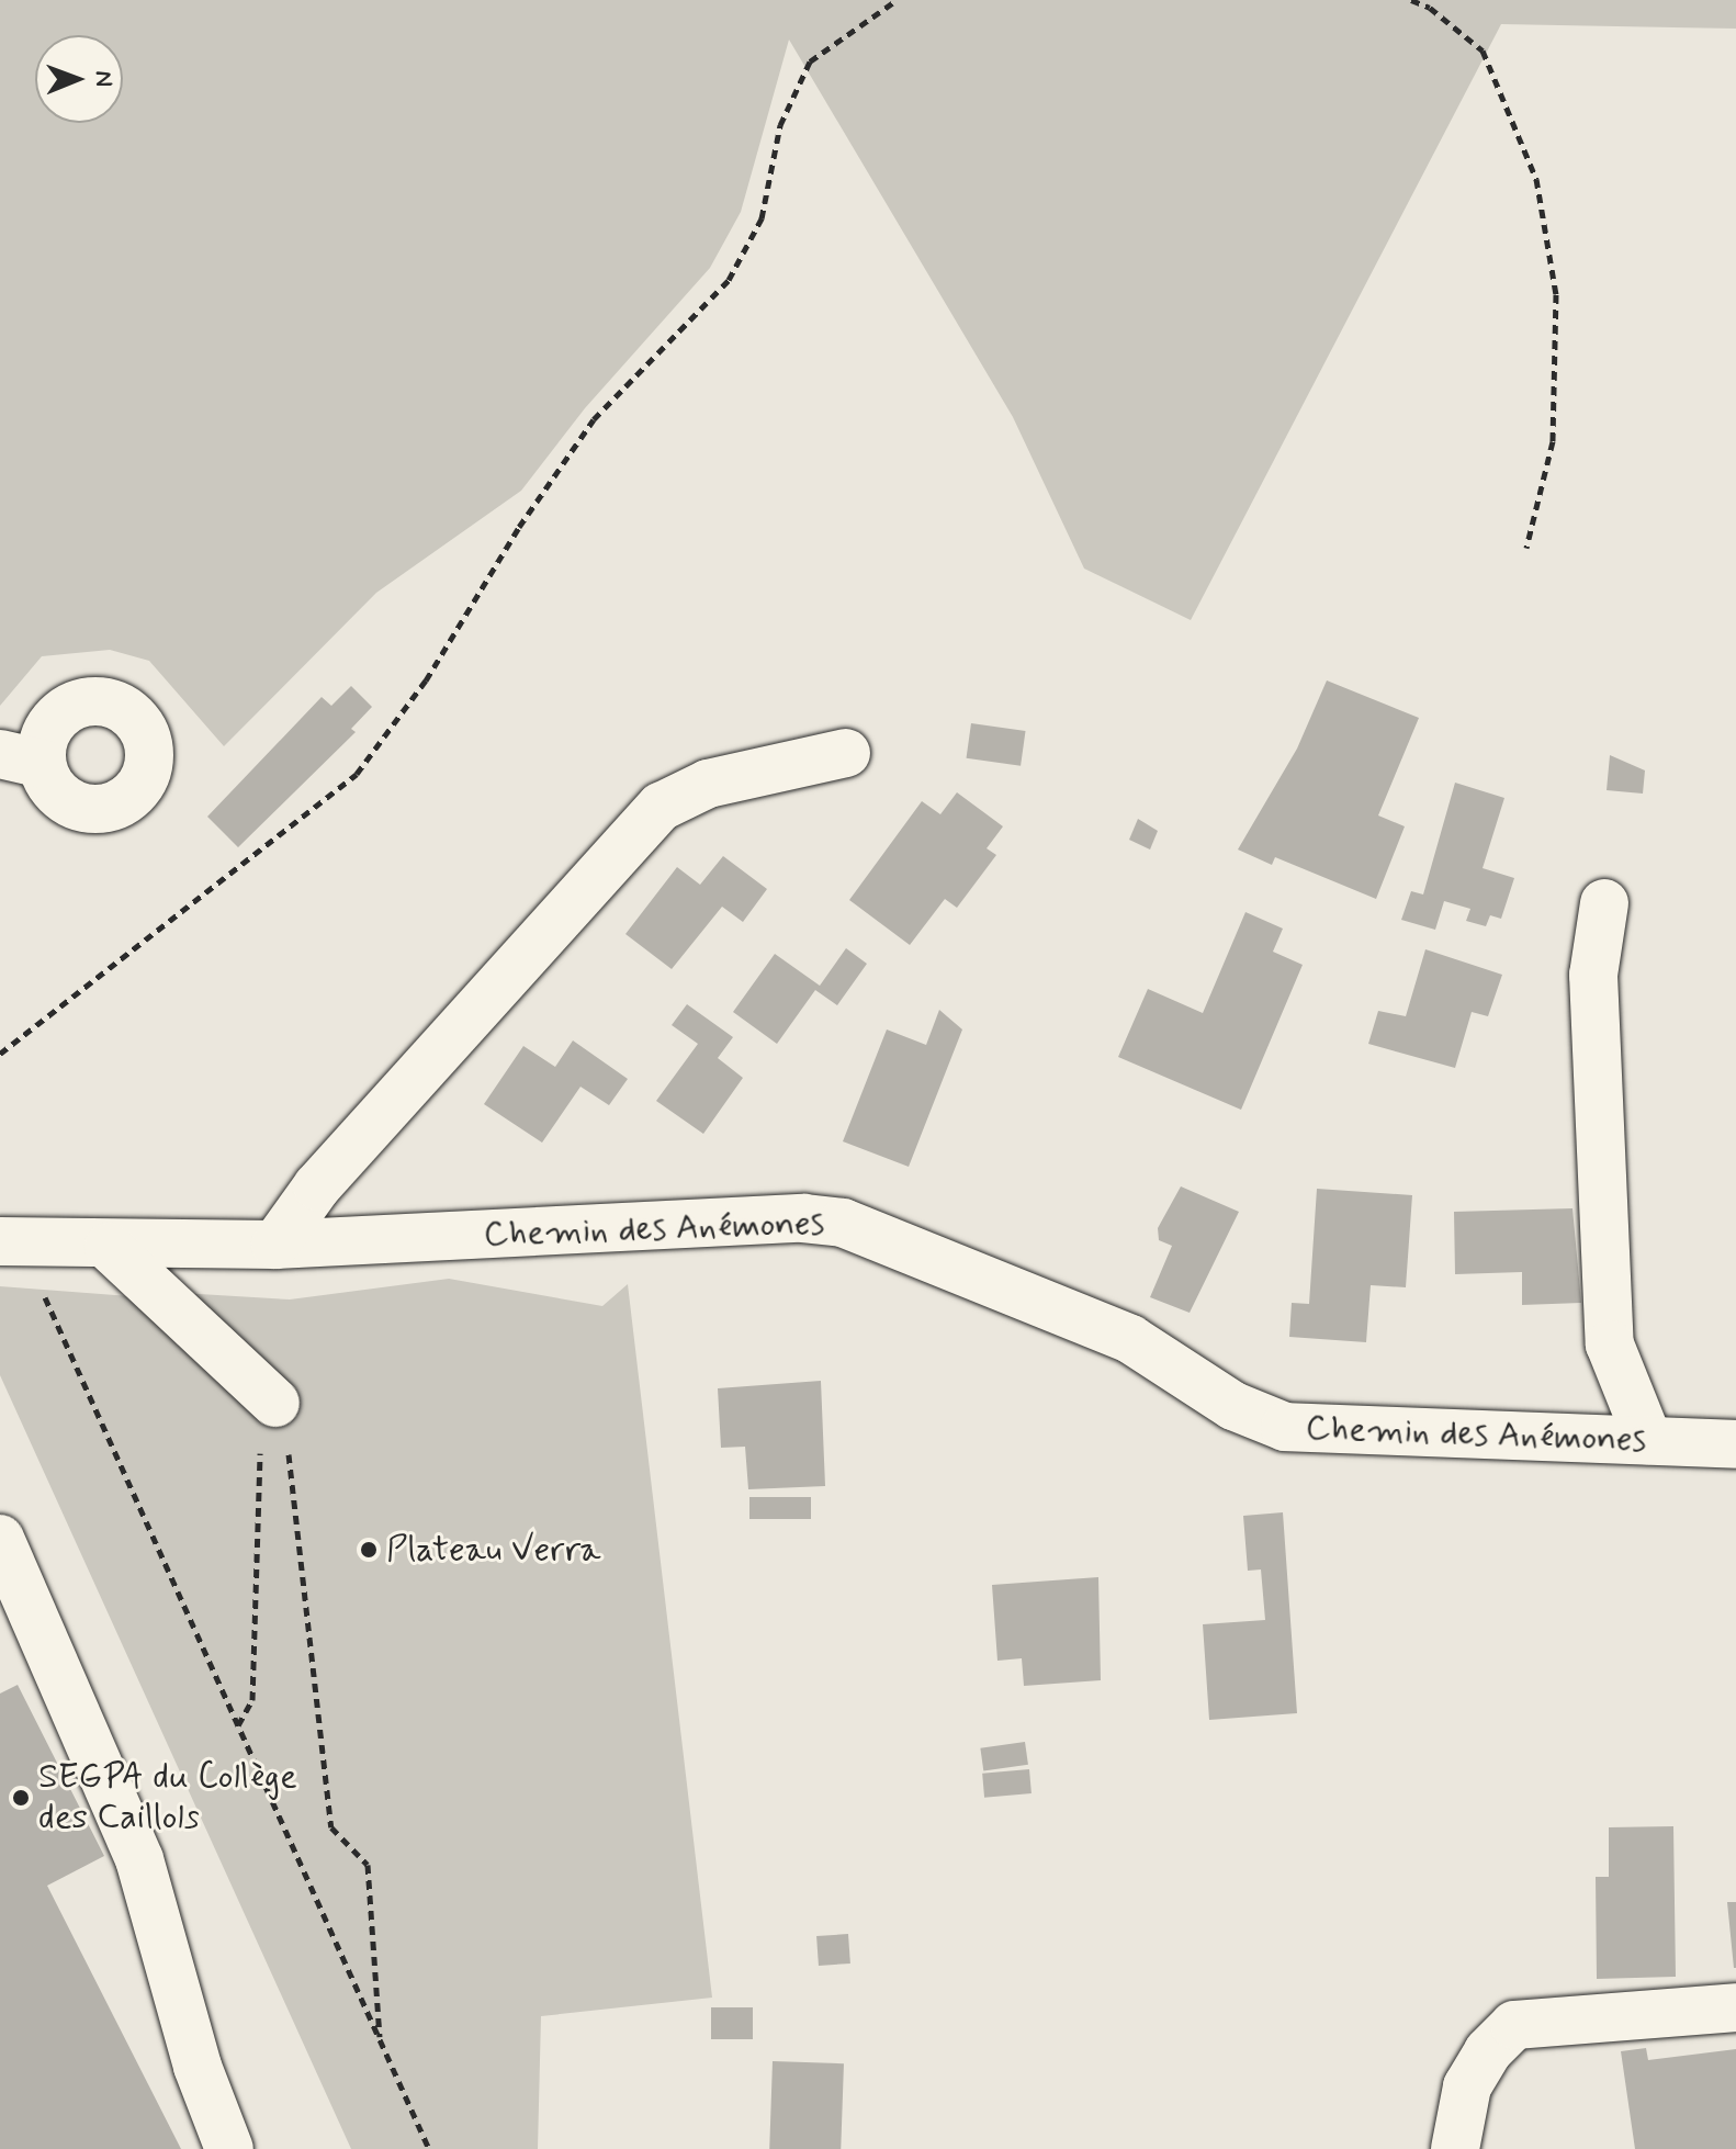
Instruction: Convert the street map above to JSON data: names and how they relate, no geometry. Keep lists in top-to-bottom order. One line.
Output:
{"streets":{"street":["Chemin des Anémones"]},"places":["Plateau Verra","SEGPA du Collège des Caillols"],"north":"right"}
